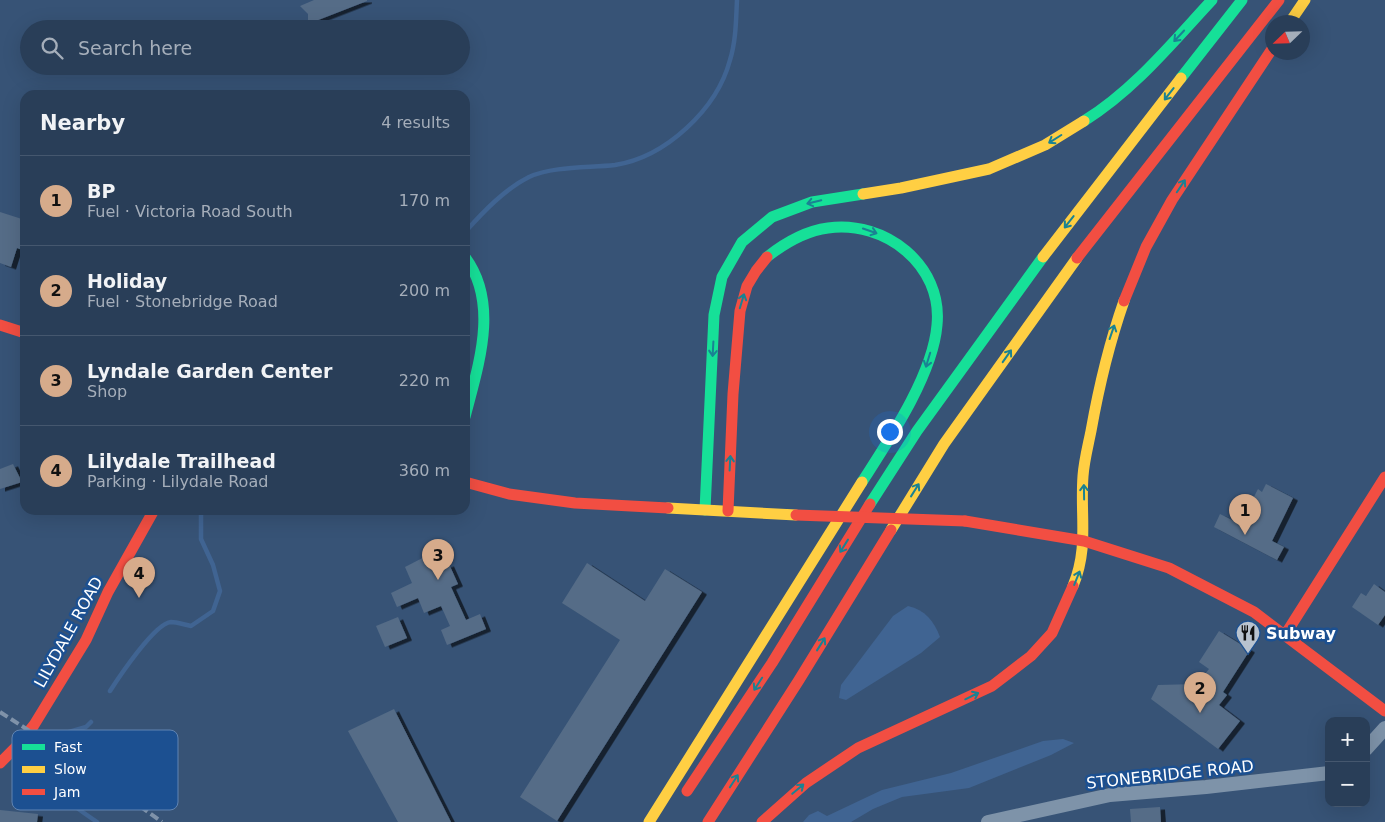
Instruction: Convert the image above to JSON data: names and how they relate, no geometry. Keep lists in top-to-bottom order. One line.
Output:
{"streets":{"main road":["LILYDALE ROAD"],"street":["STONEBRIDGE ROAD"]},"places":{"restaurant":["Subway"]},"legend":["Fast","Slow","Jam"],"north":"bottom left","page":{"search":"Search here","heading":["Nearby","4 results"],"list":[{"mark":"1","name":"BP","note":"Fuel · Victoria Road South","value":"170 m"},{"mark":"2","name":"Holiday","note":"Fuel · Stonebridge Road","value":"200 m"},{"mark":"3","name":"Lyndale Garden Center","note":"Shop","value":"220 m"},{"mark":"4","name":"Lilydale Trailhead","note":"Parking · Lilydale Road","value":"360 m"}],"pins":["1","3","4","2"],"map_buttons":["+","−"]}}
